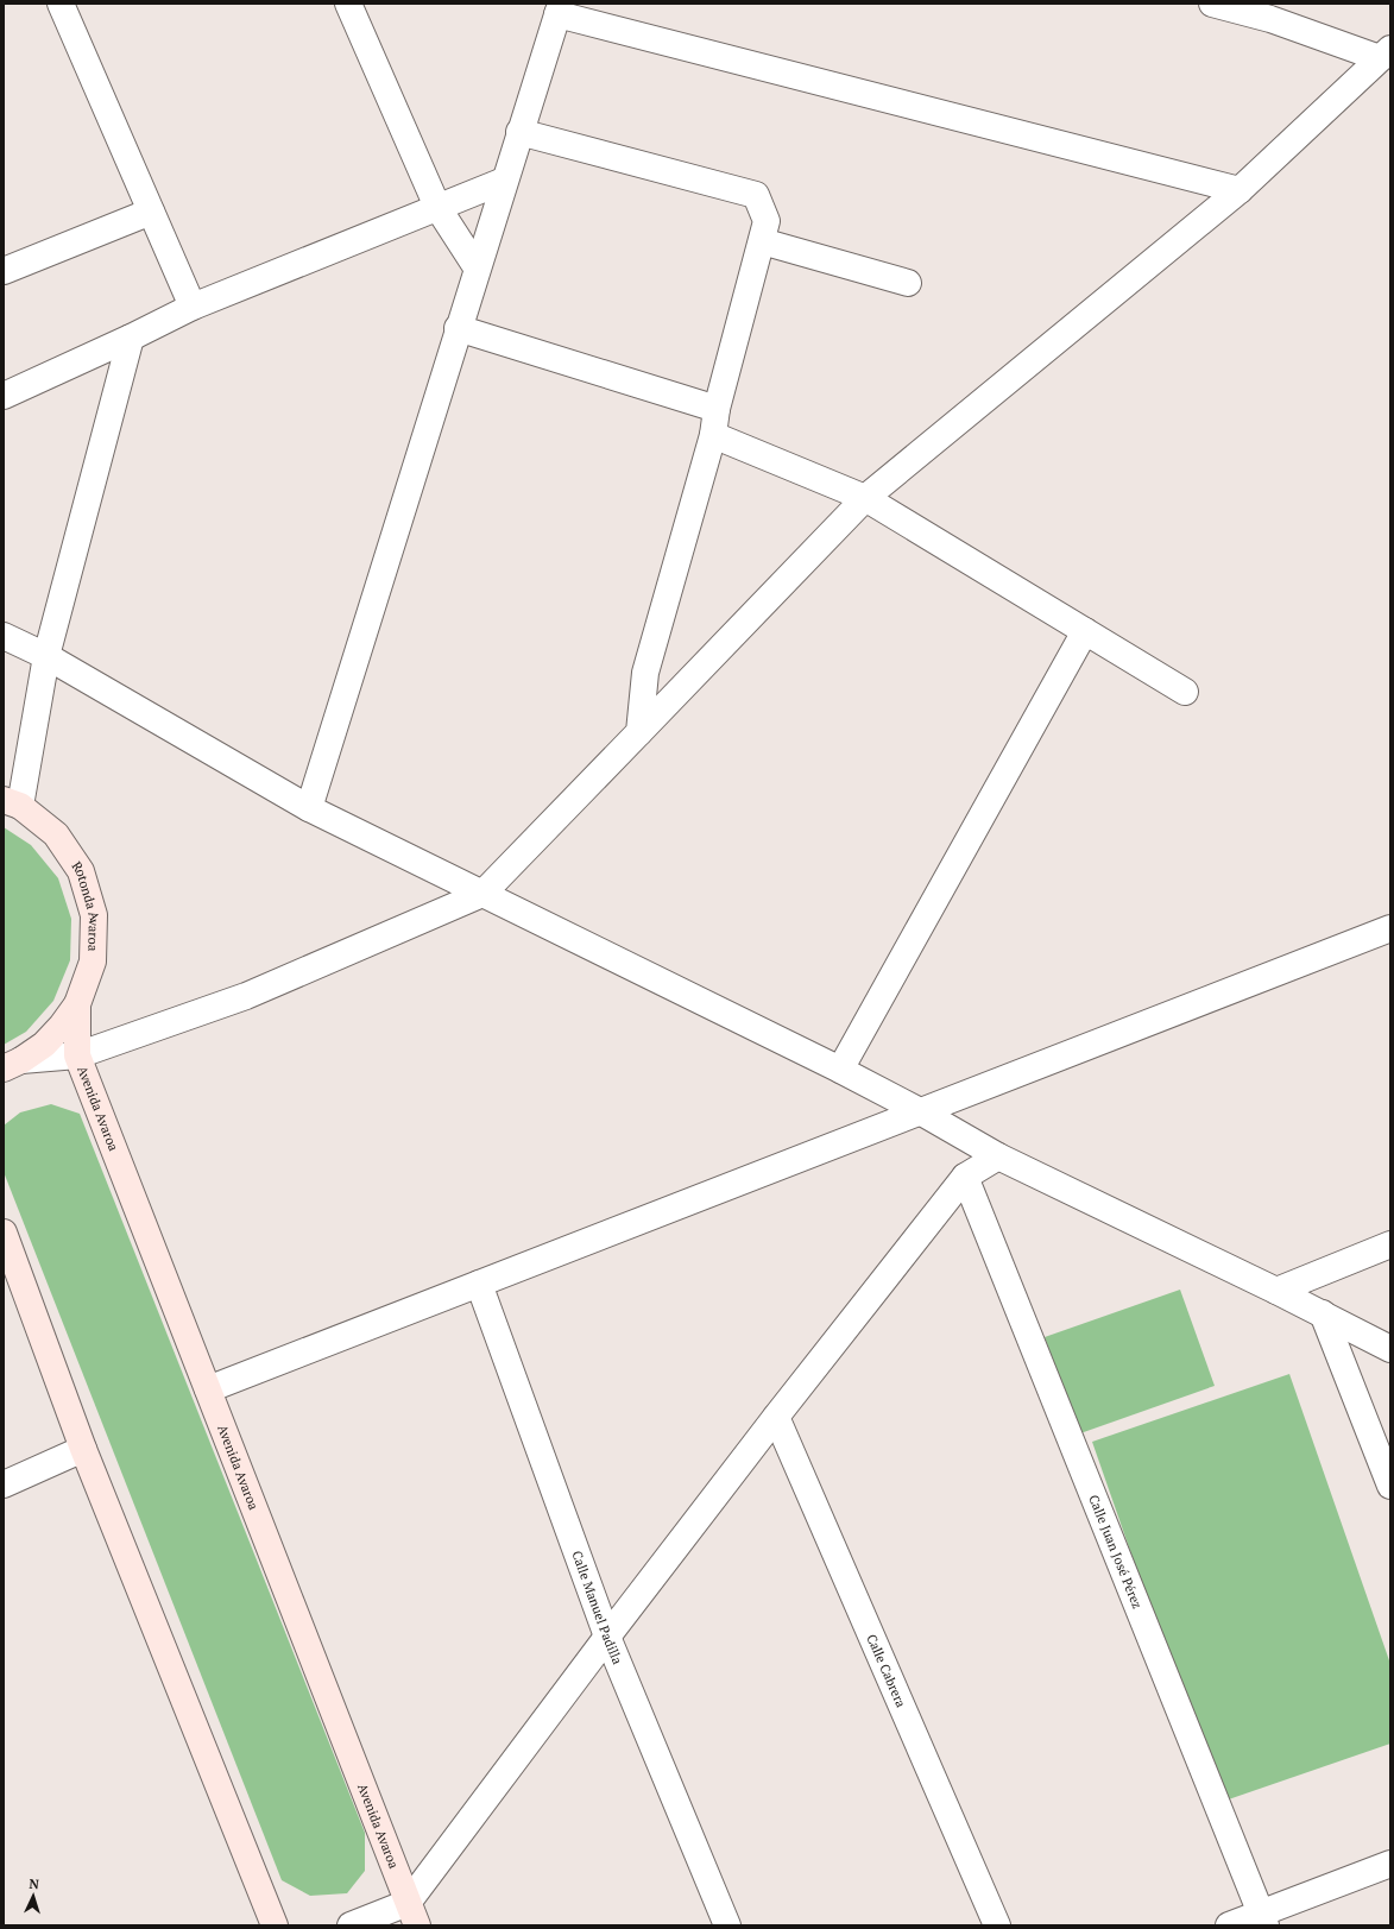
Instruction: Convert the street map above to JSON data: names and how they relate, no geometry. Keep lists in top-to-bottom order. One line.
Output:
{"streets":{"street":["Rotonda Avaroa","Avenida Avaroa","Calle Juan José Pérez","Calle Manuel Padilla","Calle Cabrera"]},"crossings":[["Rotonda Avaroa","Avenida Avaroa"]],"north":"top"}
